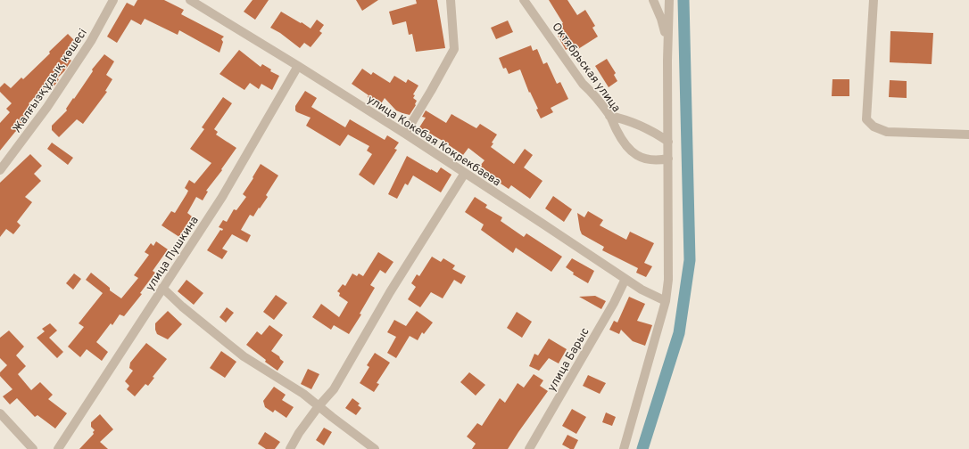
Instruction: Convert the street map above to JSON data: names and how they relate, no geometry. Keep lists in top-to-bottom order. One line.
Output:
{"streets":{"street":["Октябрьская улица","Жалғызқұдық көшесі","улица Кокебая Кокрекбаева","улица Пушкина","улица Барыс"]},"crossings":[["улица Кокебая Кокрекбаева","улица Пушкина"],["улица Кокебая Кокрекбаева","улица Барыс"]]}
